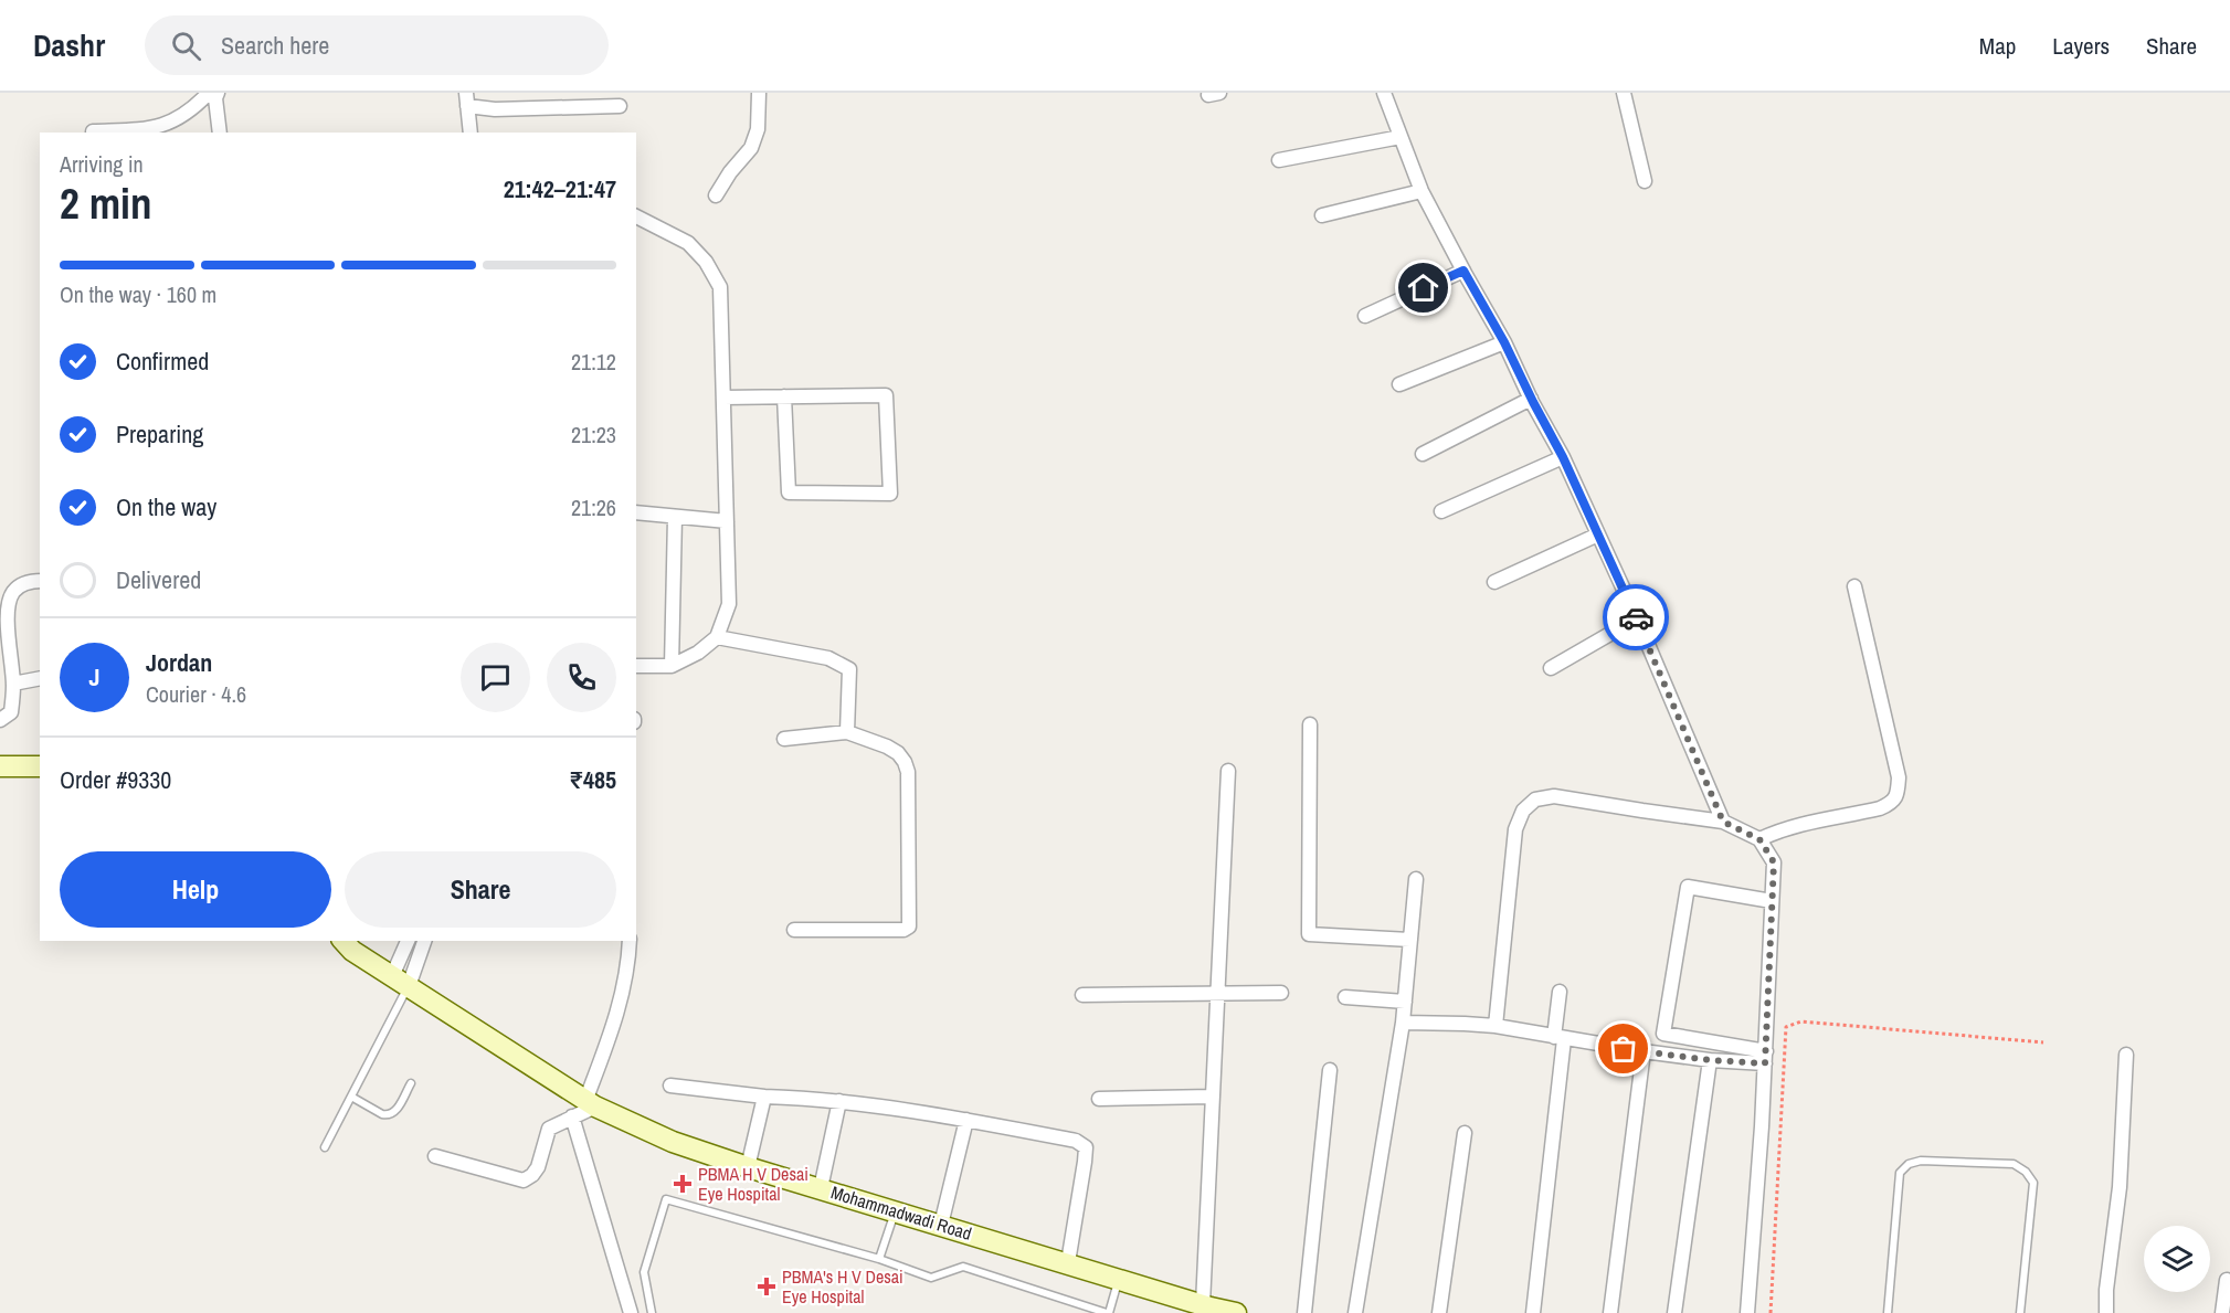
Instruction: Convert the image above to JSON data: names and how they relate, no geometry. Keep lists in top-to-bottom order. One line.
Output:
{"streets":{"main road":["Mohammadwadi Road"]},"places":{"health":["PBMA H V Desai Eye Hospital","PBMA's H V Desai Eye Hospital"]},"page":{"header":"Dashr","search":"Search here","nav":["Map","Layers","Share"],"heading":["2 min","Arriving in","21:42–21:47"],"panel":["Jordan","Courier · 4.6","Order #9330","₹485"],"bar":"On the way · 160 m","list":[["Confirmed","21:12"],["Preparing","21:23"],["On the way","21:26"],"Delivered"],"round":"J","buttons":["Help","Share"]}}
